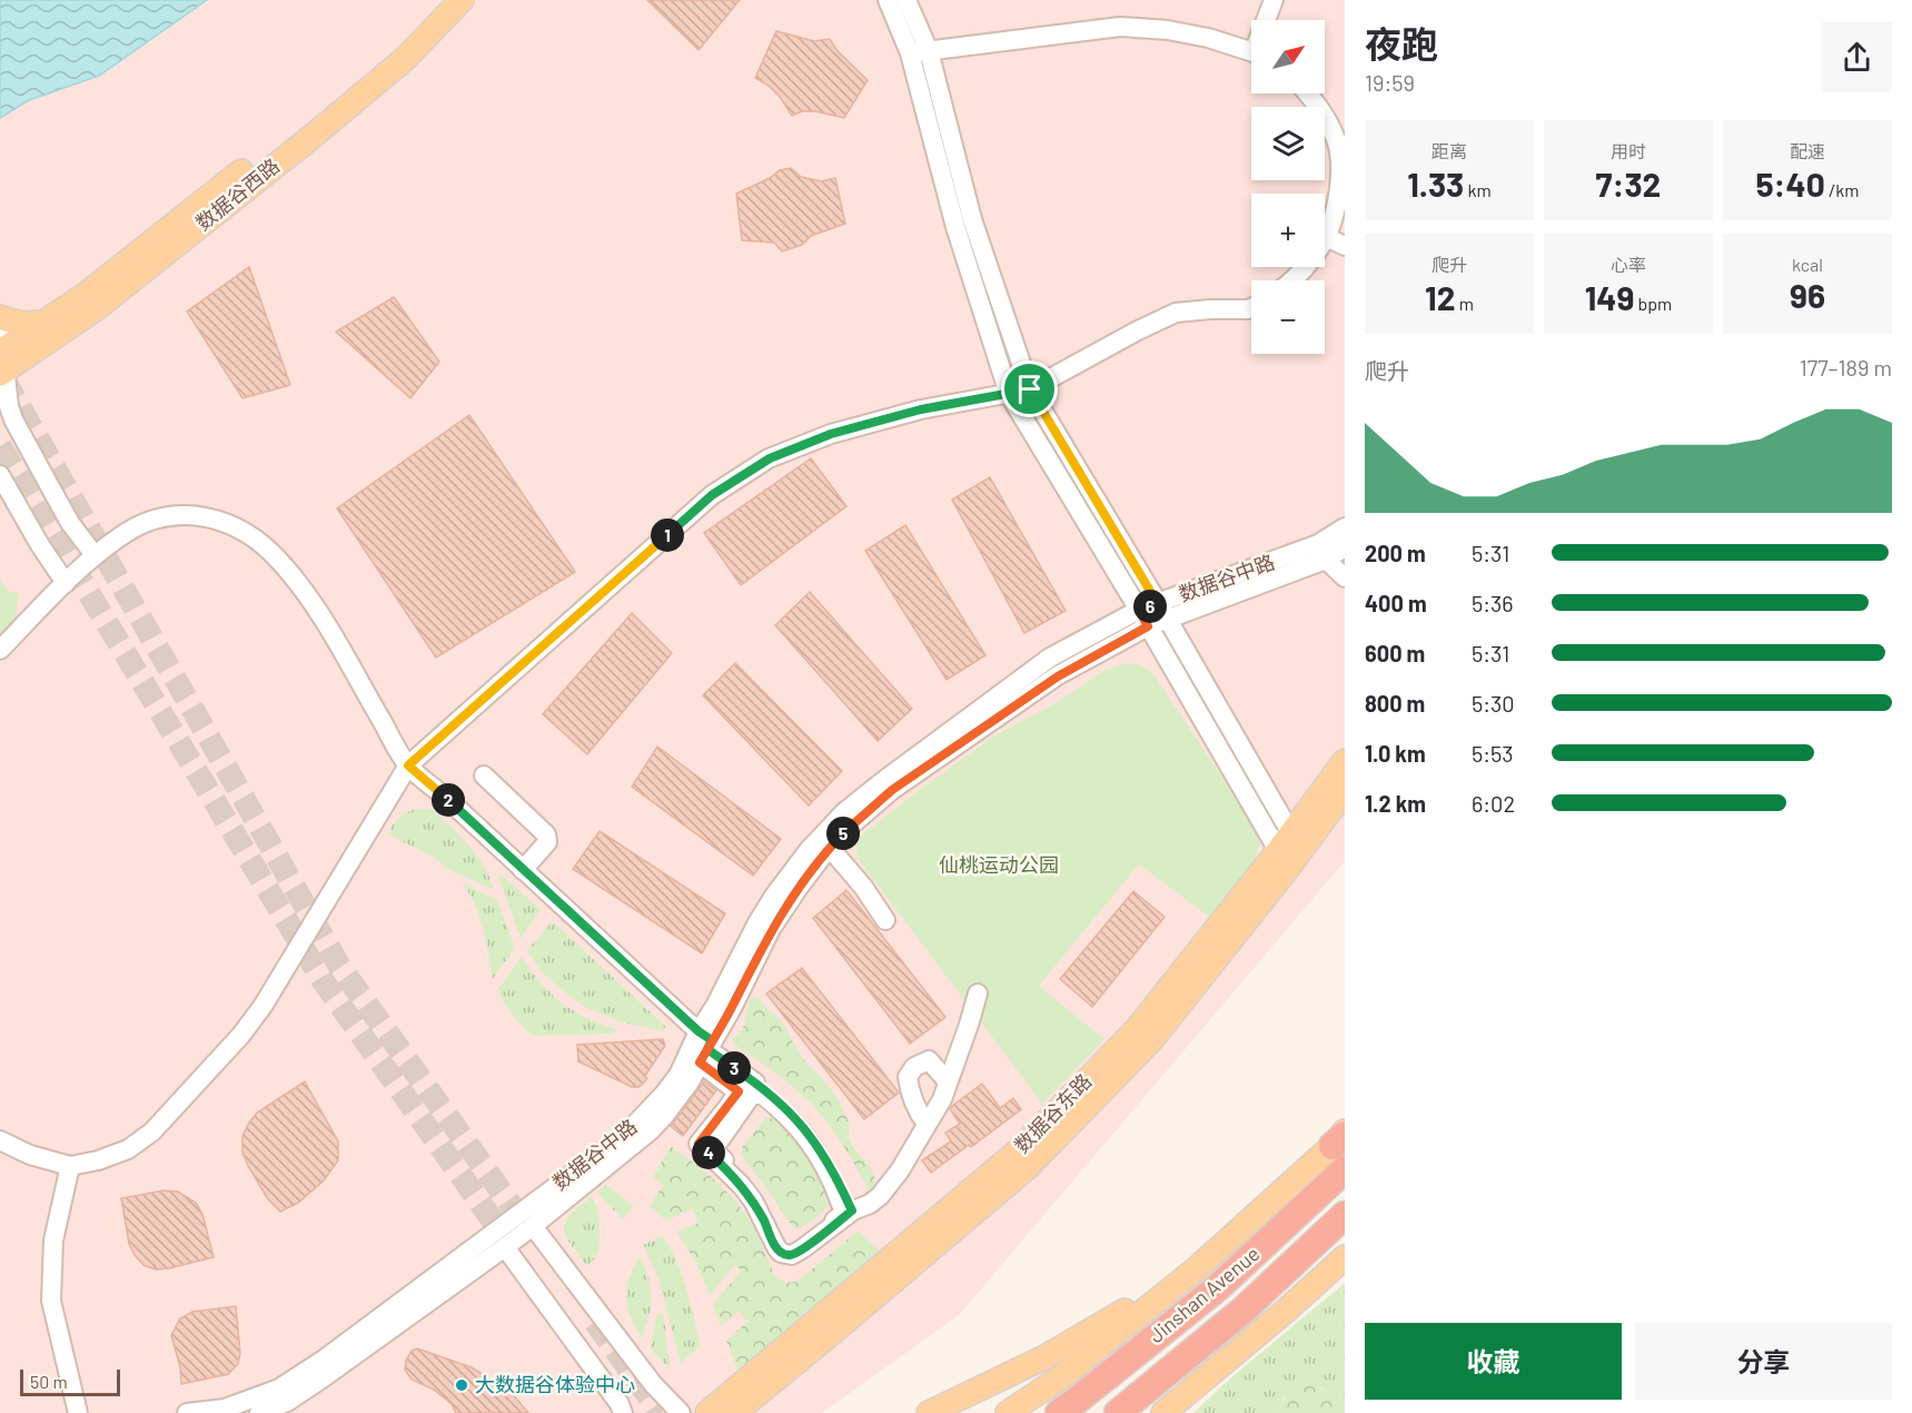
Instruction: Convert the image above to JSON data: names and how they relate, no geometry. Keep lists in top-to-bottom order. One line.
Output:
{"streets":{"highway":["Jinshan Avenue"],"main road":["数据谷西路","数据谷东路"],"street":["数据谷中路"]},"parks":["仙桃运动公园"],"places":["大数据谷体验中心"],"scale_bar":"50 m","north":"top right","page":{"heading":["夜跑","19:59"],"map_buttons":["+","−"],"stats":[["距离","1.33 km"],["用时","7:32"],["配速","5:40 /km"],["爬升","12 m"],["心率","149 bpm"],["kcal","96"]],"chart":["爬升","177–189 m"],"pins":["1","6","2","5","3","4"],"list":[{"name":"200 m","note":"5:31"},{"name":"400 m","note":"5:36"},{"name":"600 m","note":"5:31"},{"name":"800 m","note":"5:30"},{"name":"1.0 km","note":"5:53"},{"name":"1.2 km","note":"6:02"}],"buttons":["收藏","分享"],"scale":"50 m"}}
